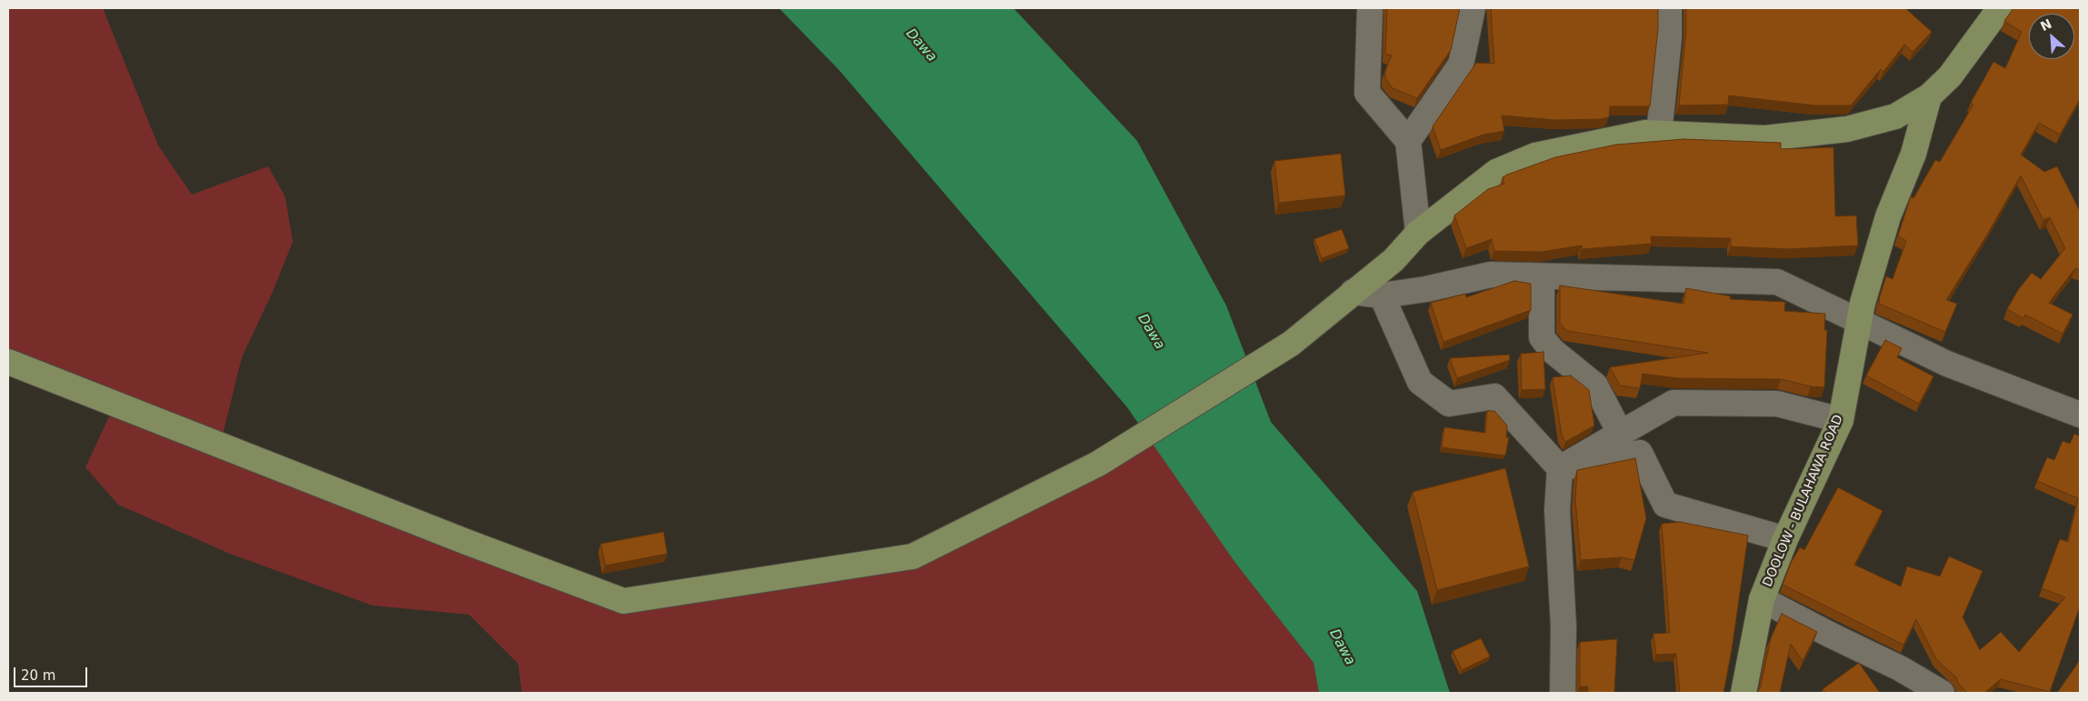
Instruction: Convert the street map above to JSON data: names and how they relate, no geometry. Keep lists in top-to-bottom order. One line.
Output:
{"streets":{"main road":["DOOLOW - BULAHAWA ROAD"]},"water":["Dawa"],"scale_bar":"20 m","north":"top left"}
